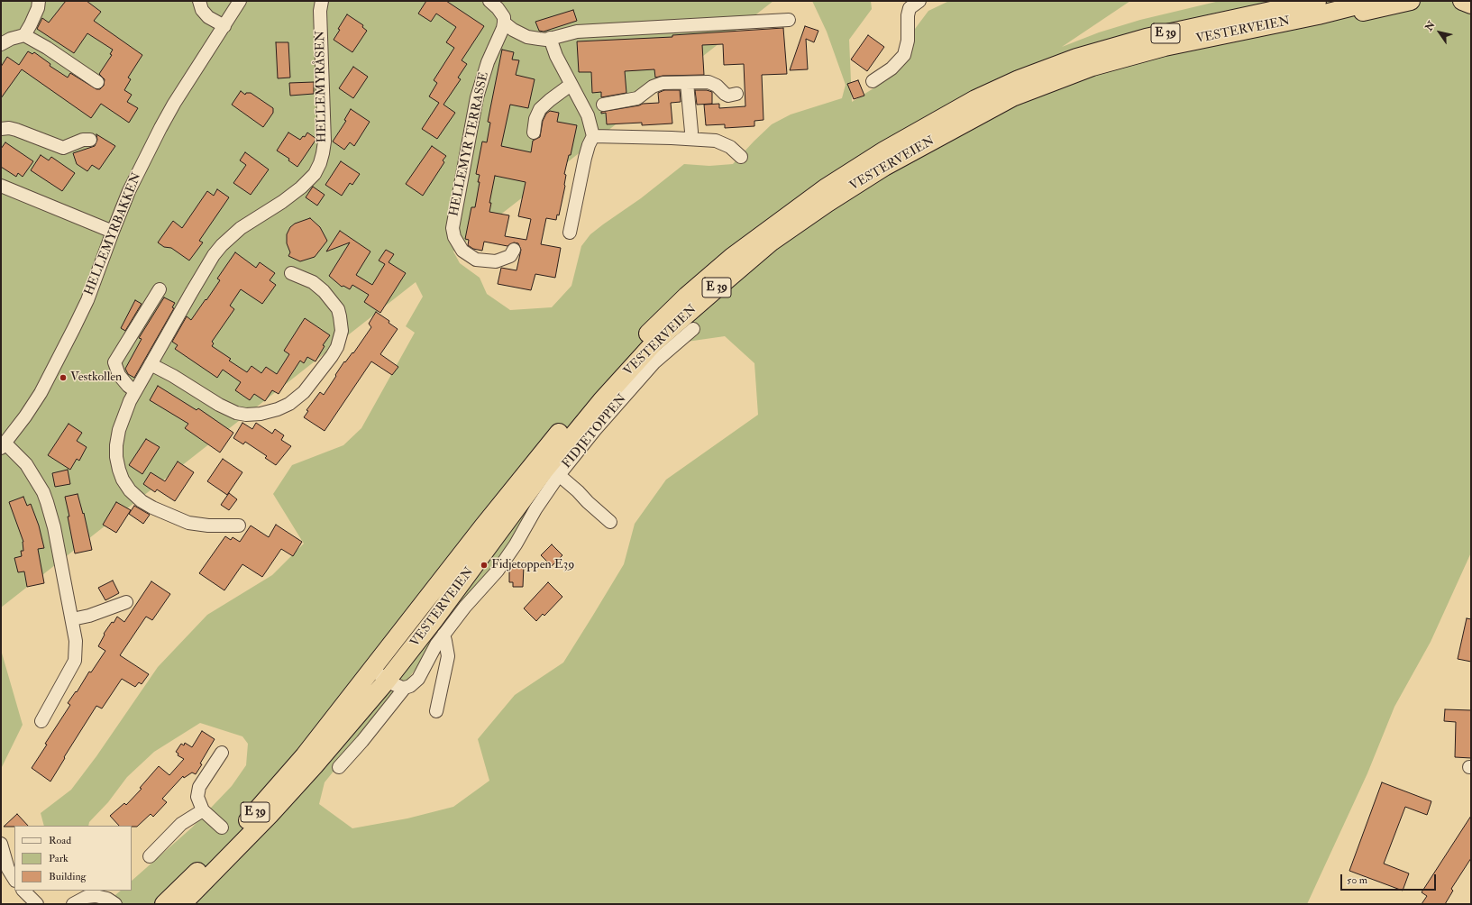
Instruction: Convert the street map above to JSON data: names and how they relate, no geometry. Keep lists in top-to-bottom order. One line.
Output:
{"streets":{"highway":["VESTERVEIEN","E 39"],"street":["HELLEMYRÅSEN","HELLEMYR TERRASSE","HELLEMYRBAKKEN","FIDJETOPPEN"]},"crossings":[["VESTERVEIEN","E 39"]],"places":["Vestkollen","Fidjetoppen E39"],"legend":["Road","Park","Building"],"scale_bar":"50 m","north":"top left"}
